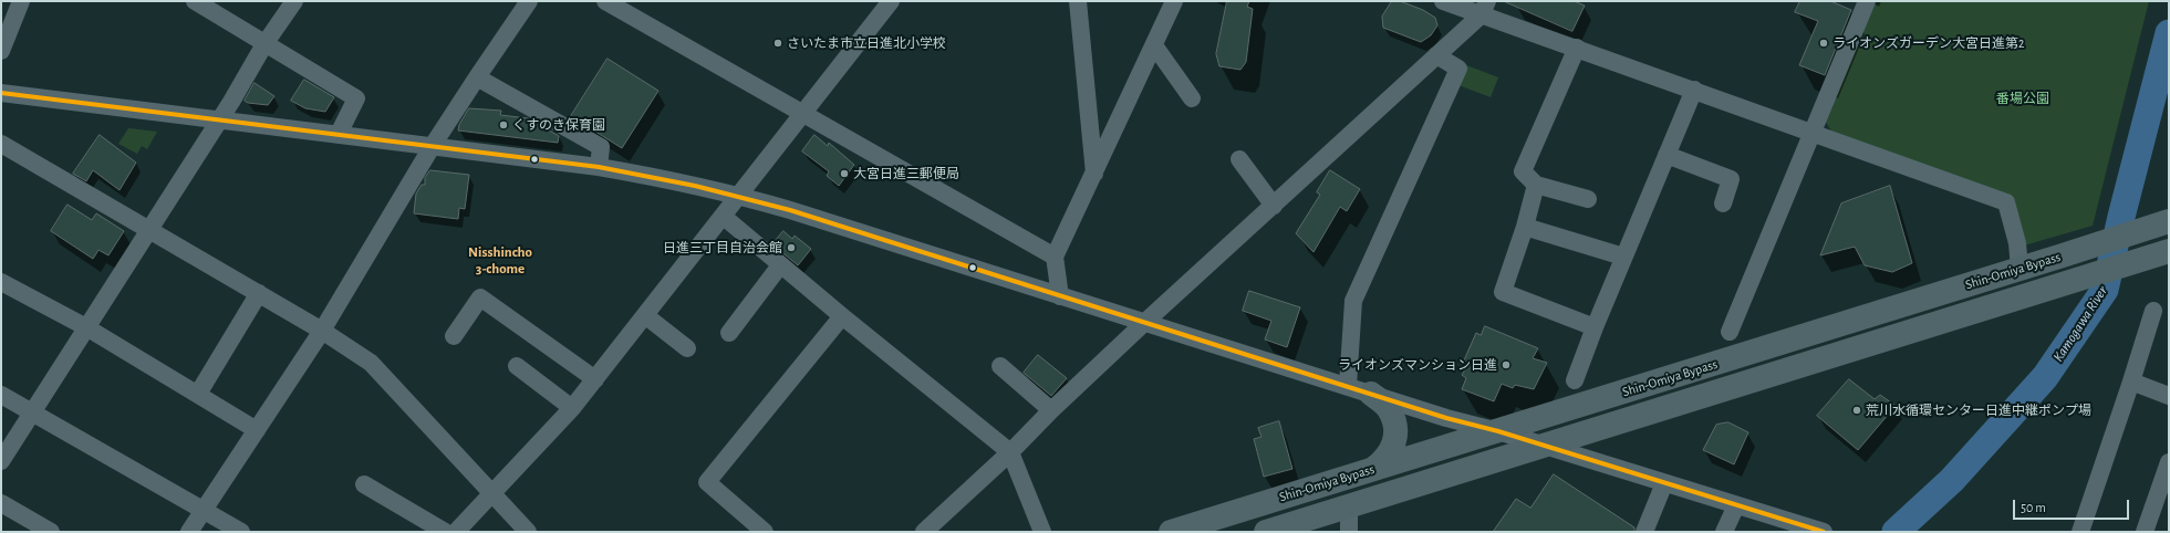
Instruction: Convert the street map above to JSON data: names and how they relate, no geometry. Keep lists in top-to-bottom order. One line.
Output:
{"streets":{"highway":["Shin-Omiya Bypass"]},"districts":["Nisshincho 3-chome"],"water":["Kamogawa River"],"parks":["番場公園"],"places":["さいたま市立日進北小学校","ライオンズガーデン大宮日進第2","くすのき保育園","大宮日進三郵便局","日進三丁目自治会館","ライオンズマンション日進","荒川水循環センター日進中継ポンプ場"],"scale_bar":"50 m"}
